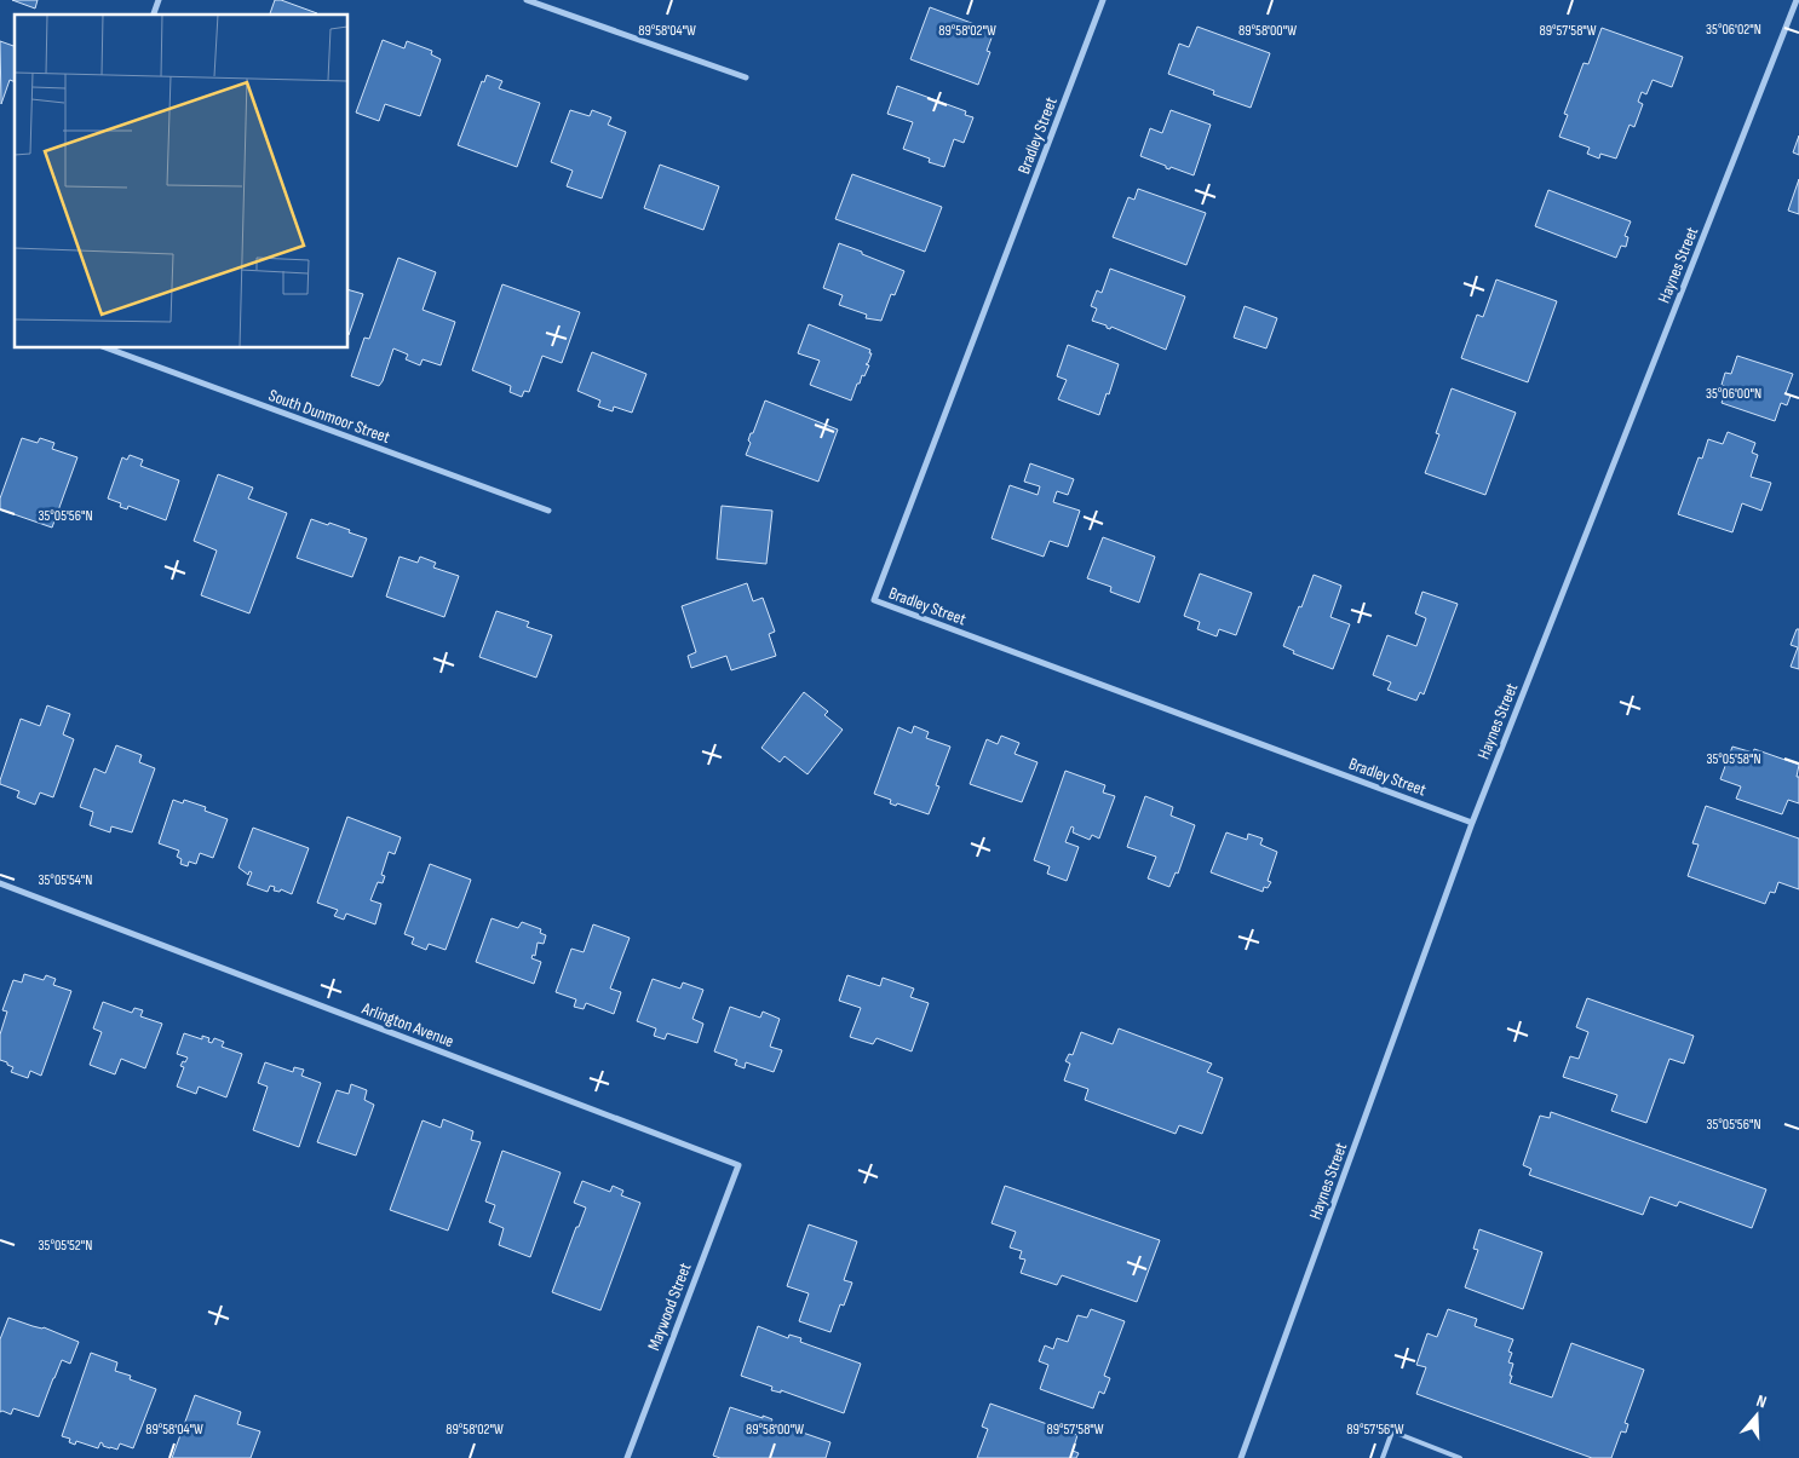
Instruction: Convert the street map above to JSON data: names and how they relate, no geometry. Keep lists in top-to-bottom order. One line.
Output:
{"streets":{"street":["Bradley Street","Haynes Street","South Dunmoor Street","Arlington Avenue","Maywood Street"]},"crossings":[["Bradley Street","Haynes Street"],["Arlington Avenue","Maywood Street"]],"north":"top","coordinates":["35°06'02\"N","89°57'58\"W","89°58'04\"W","89°58'02\"W","89°58'00\"W","35°06'00\"N","35°05'56\"N","35°05'58\"N","35°05'54\"N","35°05'52\"N","89°57'56\"W"]}
